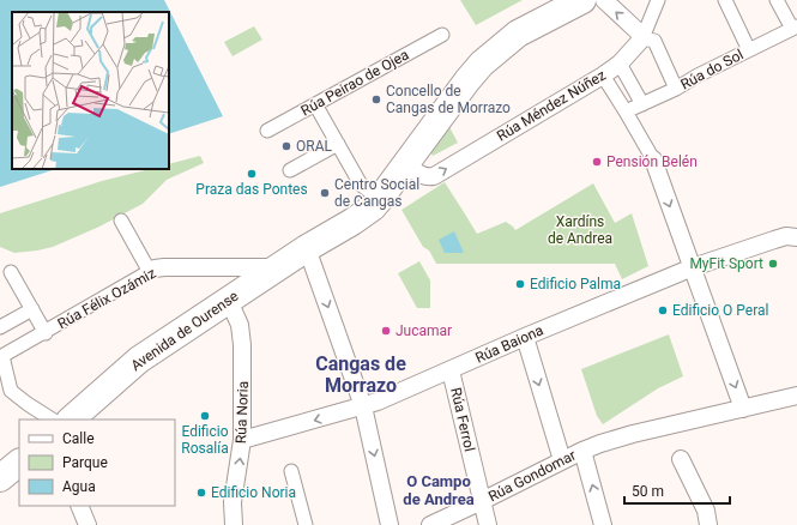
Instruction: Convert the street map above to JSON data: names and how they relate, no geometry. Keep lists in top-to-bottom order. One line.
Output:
{"streets":{"main road":["Avenida de Ourense"],"street":["Rúa do Sol","Rúa Peirao de Ojea","Rúa Méndez Núñez","Rúa Félix Ozámiz","Rúa Baiona","Rúa Noria","Rúa Ferrol","Rúa Gondomar"]},"crossings":[["Rúa Félix Ozámiz","Avenida de Ourense"],["Avenida de Ourense","Rúa Noria"],["Rúa Baiona","Rúa Noria"],["Rúa Baiona","Rúa Ferrol"],["Rúa Ferrol","Rúa Gondomar"]],"one_way":["Rúa Méndez Núñez"],"districts":["Cangas de Morrazo","O Campo de Andrea"],"parks":["Xardíns de Andrea"],"places":["Concello de Cangas de Morrazo","ORAL","Pensión Belén","Praza das Pontes","Centro Social de Cangas","MyFit Sport","Edificio Palma","Edificio O Peral","Jucamar","Edificio Rosalía","Edificio Noria"],"legend":["Calle","Parque","Agua"],"scale_bar":"50 m"}
